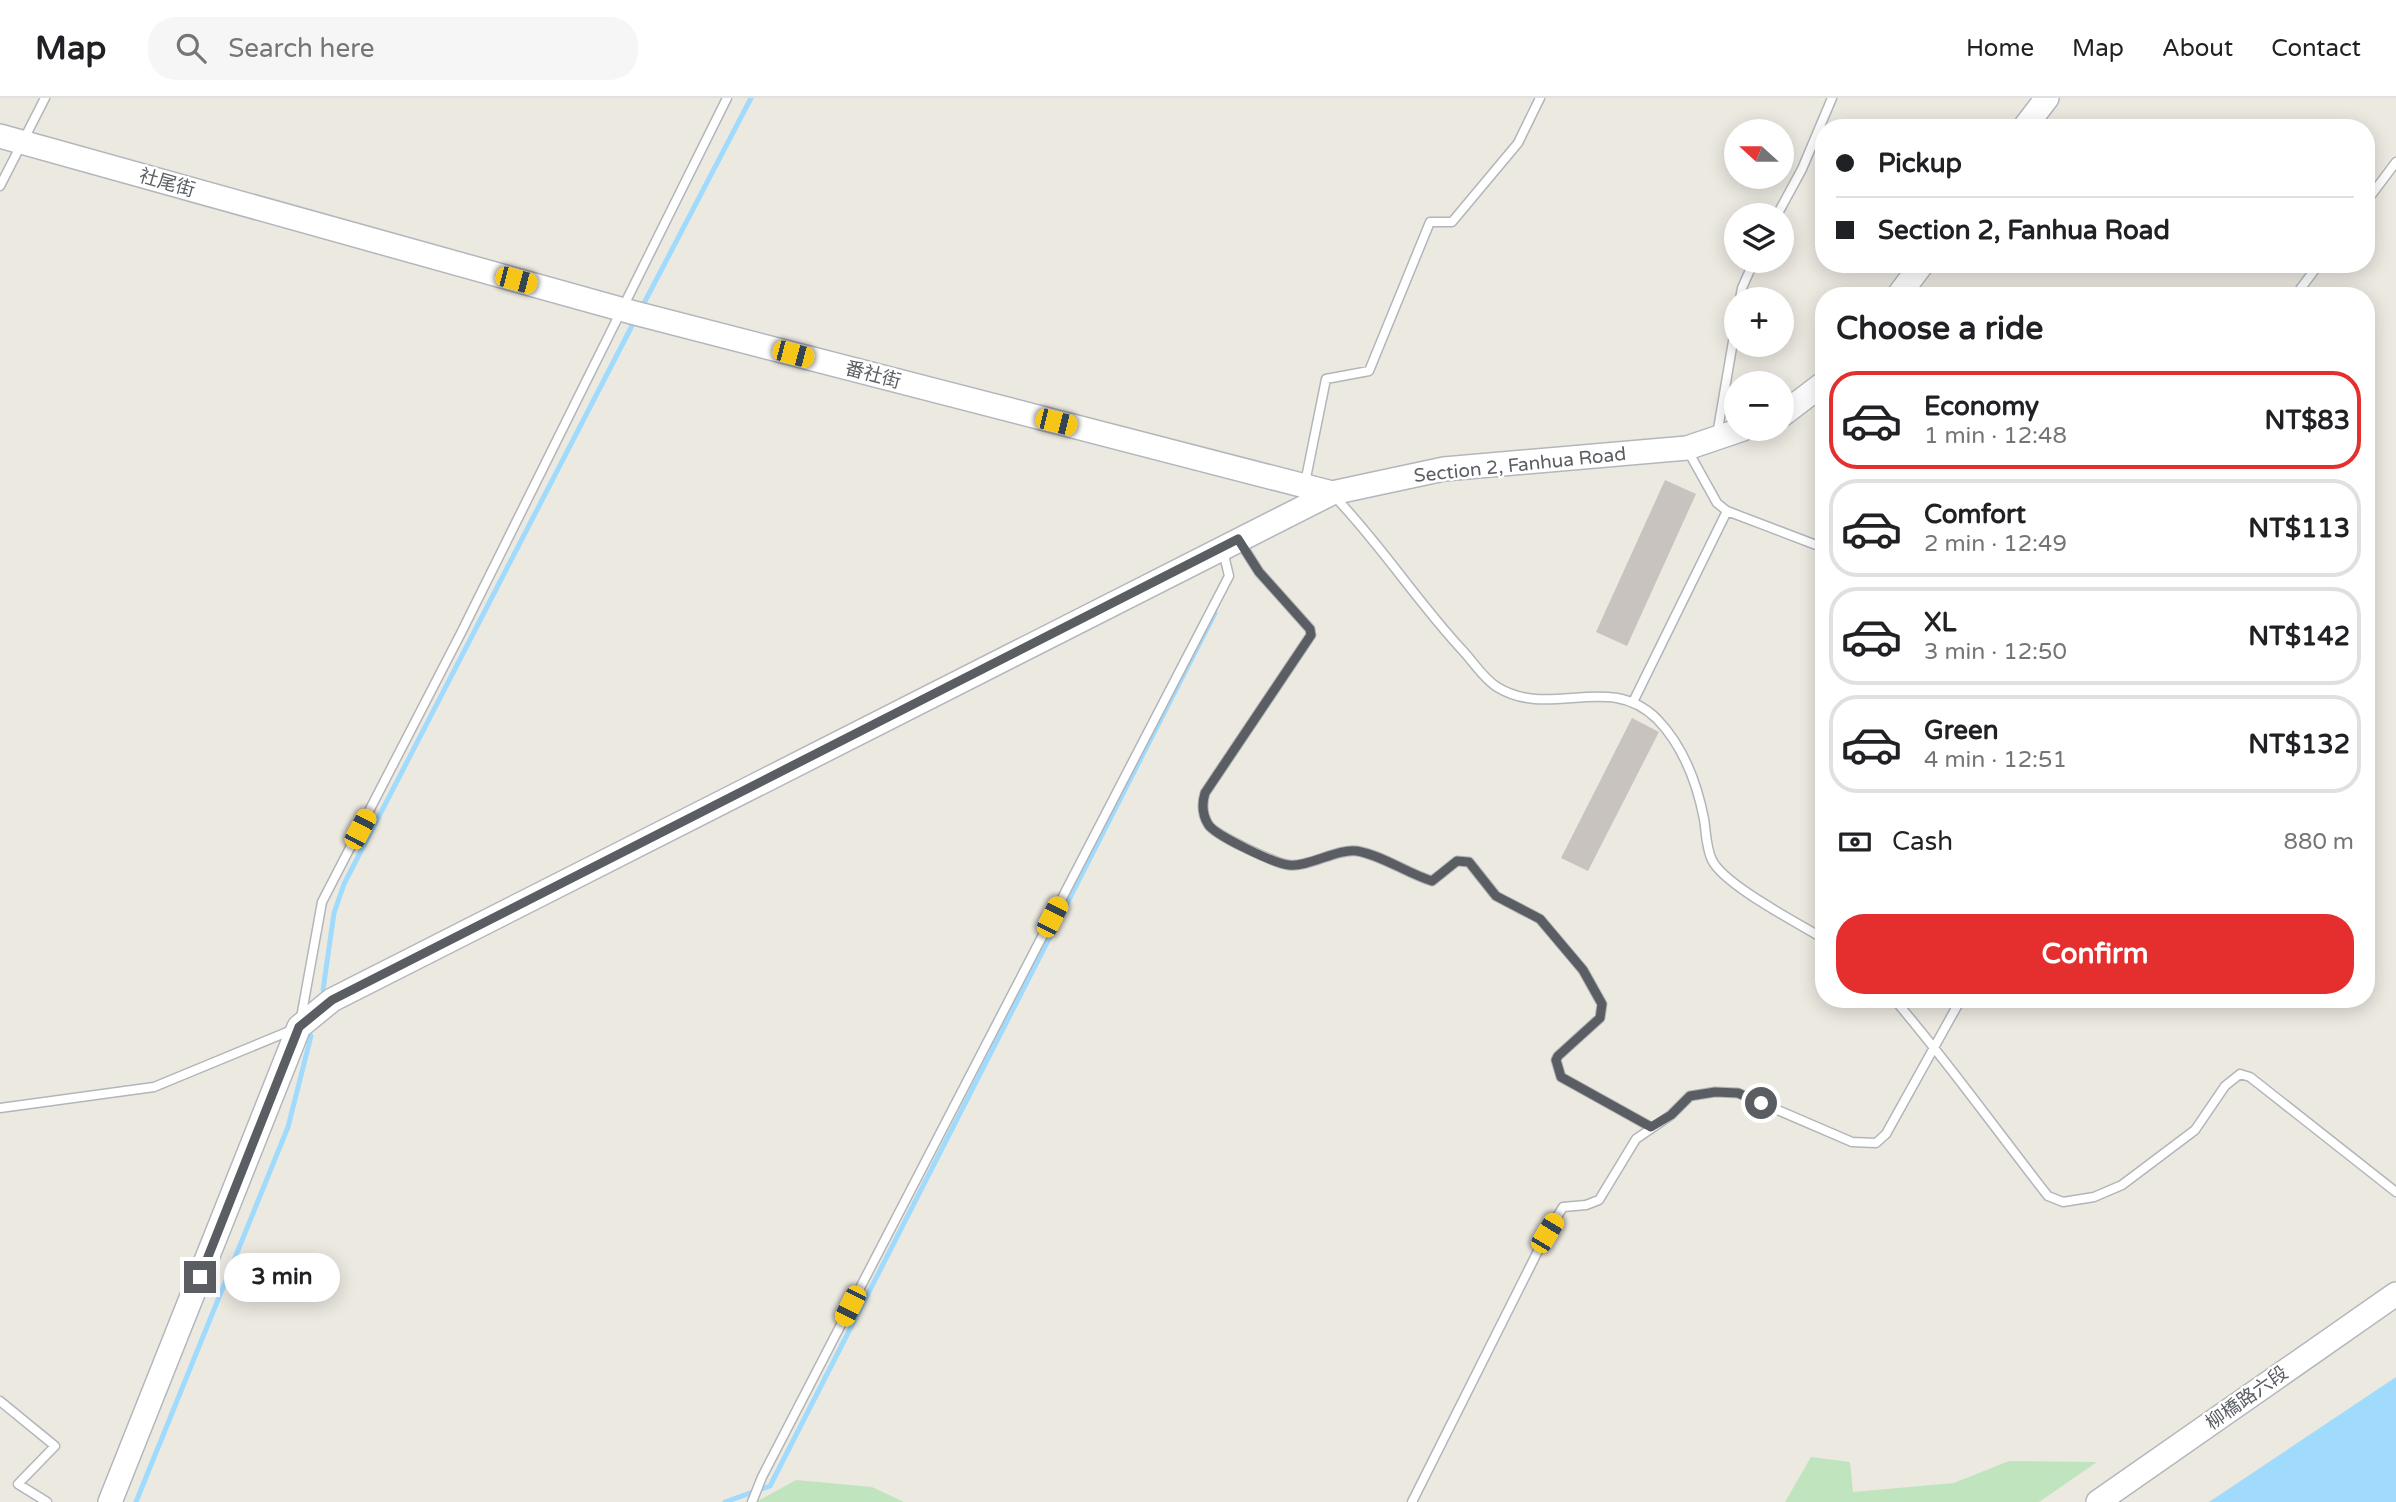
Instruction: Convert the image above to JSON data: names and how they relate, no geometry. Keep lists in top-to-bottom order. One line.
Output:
{"streets":{"main road":["社尾街","番社街","Section 2, Fanhua Road","柳橋路六段"]},"crossings":[["社尾街","番社街"],["番社街","Section 2, Fanhua Road"]],"north":"left","page":{"header":"Map","search":"Search here","nav":["Home","Map","About","Contact"],"map_buttons":["+","−"],"banner":["Pickup","Section 2, Fanhua Road"],"heading":"Choose a ride","list":[{"name":"Economy","note":"1 min · 12:48","value":"NT$83"},{"name":"Comfort","note":"2 min · 12:49","value":"NT$113"},{"name":"XL","note":"3 min · 12:50","value":"NT$142"},{"name":"Green","note":"4 min · 12:51","value":"NT$132"}],"pay":["Cash","880 m"],"buttons":"Confirm","bubble":"3 min"}}
